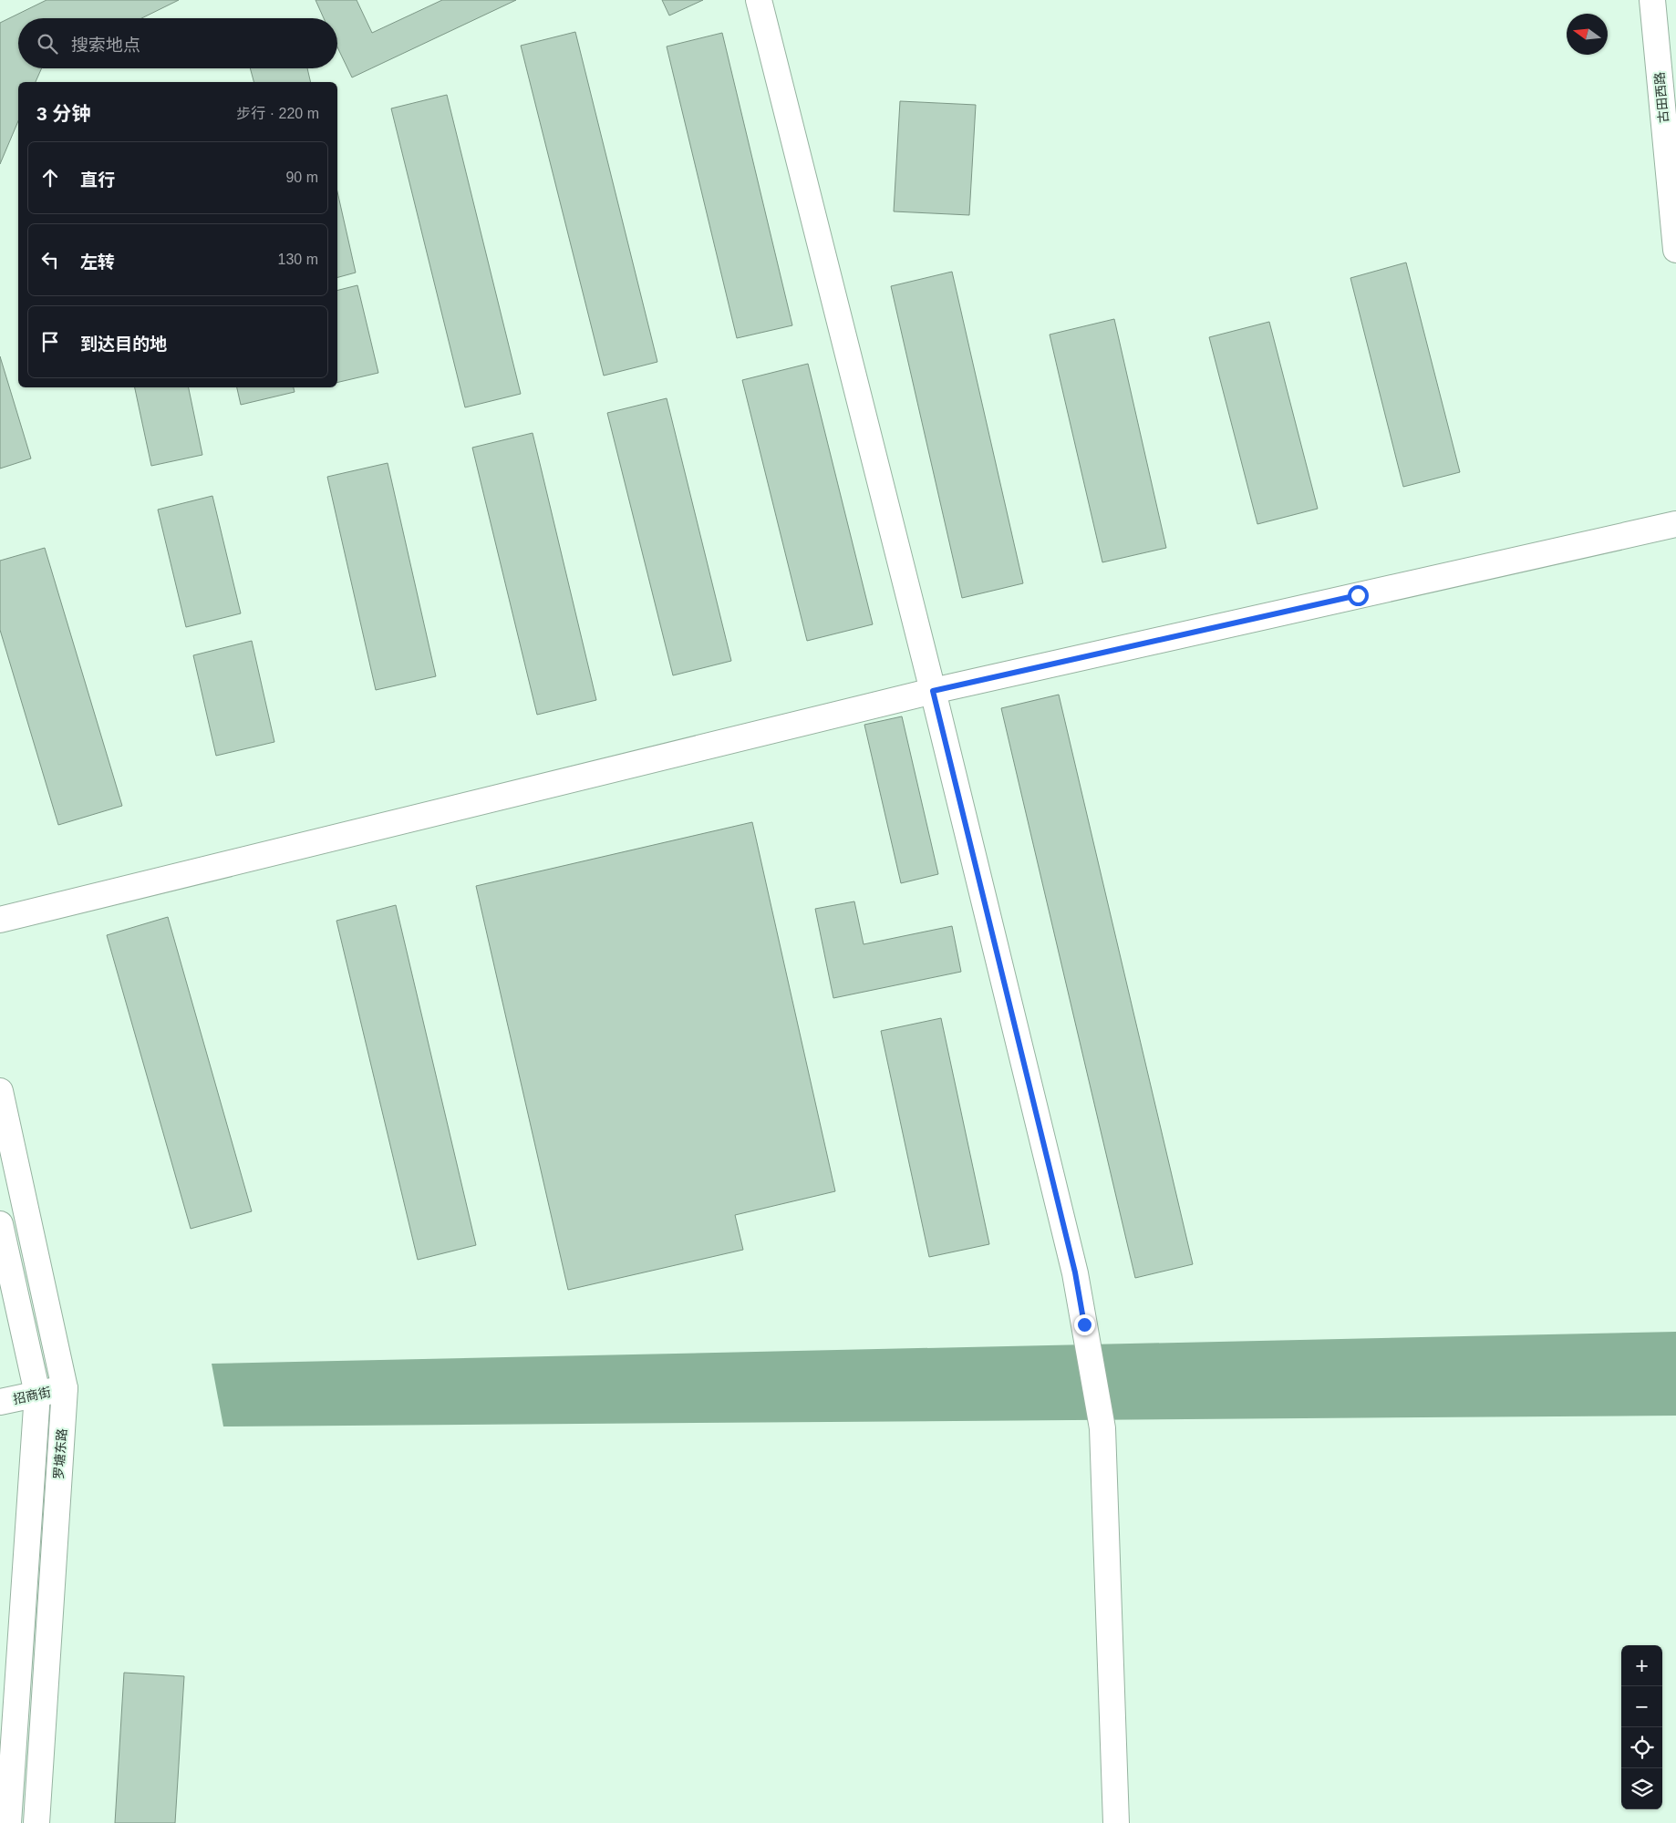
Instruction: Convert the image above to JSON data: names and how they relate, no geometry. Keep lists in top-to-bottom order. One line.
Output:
{"streets":{"street":["古田西路","招商街","罗塘东路"]},"crossings":[["招商街","罗塘东路"]],"north":"left","page":{"search":"搜索地点","heading":["3 分钟","步行 · 220 m"],"list":[["直行","90 m"],["左转","130 m"],"到达目的地"],"map_buttons":["+","−"]}}
